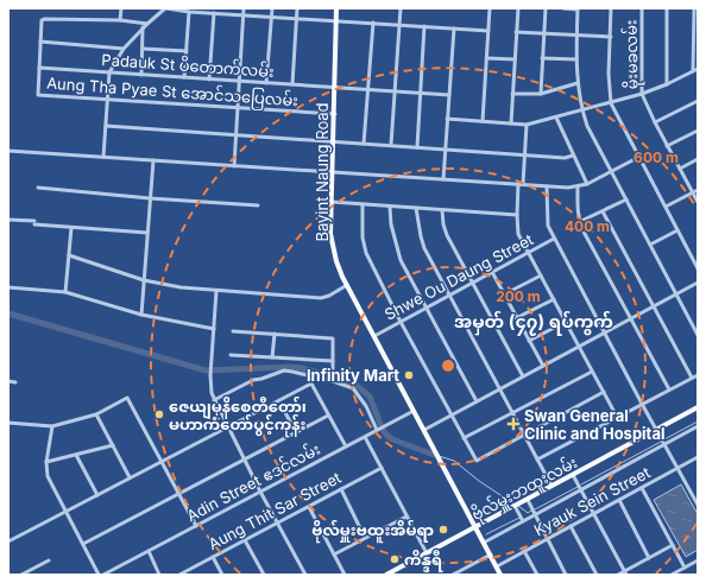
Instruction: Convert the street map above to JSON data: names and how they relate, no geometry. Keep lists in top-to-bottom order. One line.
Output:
{"streets":{"main road":["Bayint Naung Road","ဗိုလ်မှူးဘထူးလမ်း"],"street":["မိုးမခလမ်း","Padauk St ပိတောက်လမ်း","Aung Tha Pyae St အောင်သပြေလမ်း","Shwe Ou Daung Street","Adin Street ဧဒင်လမ်း","Kyauk Sein Street","Aung Thit Sar Street"]},"crossings":[["Padauk St ပိတောက်လမ်း","Aung Tha Pyae St အောင်သပြေလမ်း"],["Padauk St ပိတောက်လမ်း","Bayint Naung Road"],["Aung Tha Pyae St အောင်သပြေလမ်း","Bayint Naung Road"],["Bayint Naung Road","Shwe Ou Daung Street"],["Bayint Naung Road","Adin Street ဧဒင်လမ်း"],["Bayint Naung Road","ဗိုလ်မှူးဘထူးလမ်း"],["Bayint Naung Road","Kyauk Sein Street"]],"districts":["အမှတ် (၄၇) ရပ်ကွက်"],"places":{"other":["Infinity Mart","ဇေယျမုနိစေတီတော်၊ မဟာကံတော်ပွင့်ကုန်း","ဗိုလ်မှူးဗထူးအိမ်ရာ","ကိန္ဒရီ"],"health":["Swan General Clinic and Hospital"]},"rings":["600 m","400 m","200 m"]}
